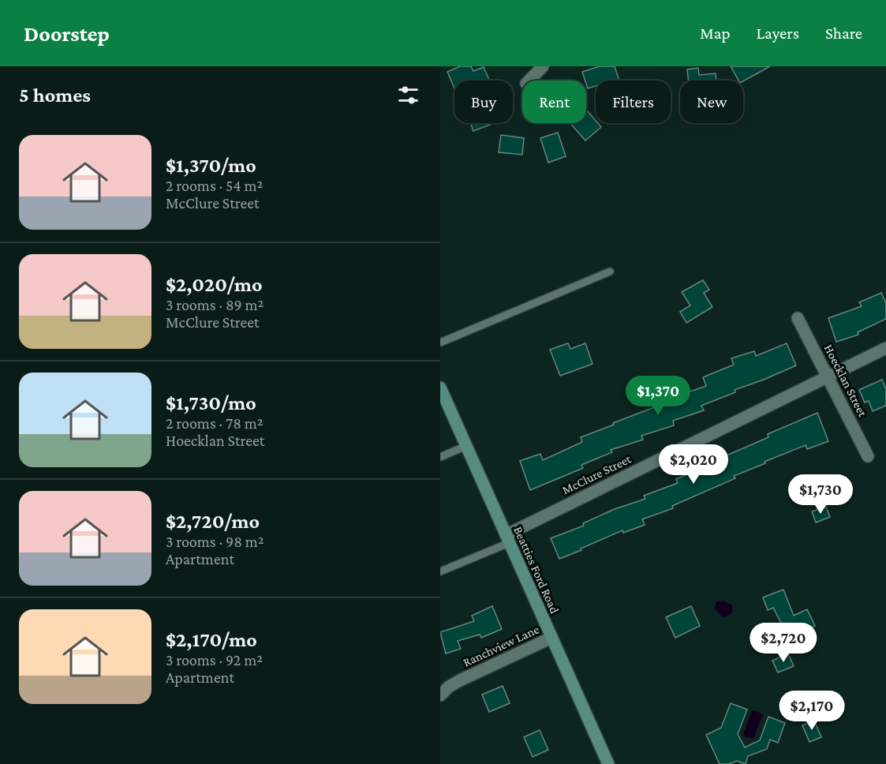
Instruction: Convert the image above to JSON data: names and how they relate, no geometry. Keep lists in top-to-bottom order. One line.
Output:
{"streets":{"main road":["Beatties Ford Road"],"street":["Hoecklan Street","McClure Street","Ranchview Lane"]},"crossings":[["Hoecklan Street","McClure Street"],["McClure Street","Beatties Ford Road"],["Beatties Ford Road","Ranchview Lane"]],"page":{"header":"Doorstep","nav":["Map","Layers","Share"],"heading":"5 homes","chip":["Buy","Rent","Filters","New"],"list":[{"name":"$1,370/mo","note":"2 rooms · 54 m² · McClure Street"},{"name":"$2,020/mo","note":"3 rooms · 89 m² · McClure Street"},{"name":"$1,730/mo","note":"2 rooms · 78 m² · Hoecklan Street"},{"name":"$2,720/mo","note":"3 rooms · 98 m² · Apartment"},{"name":"$2,170/mo","note":"3 rooms · 92 m² · Apartment"}],"price":["$1,370","$2,020","$1,730","$2,720","$2,170"]}}
